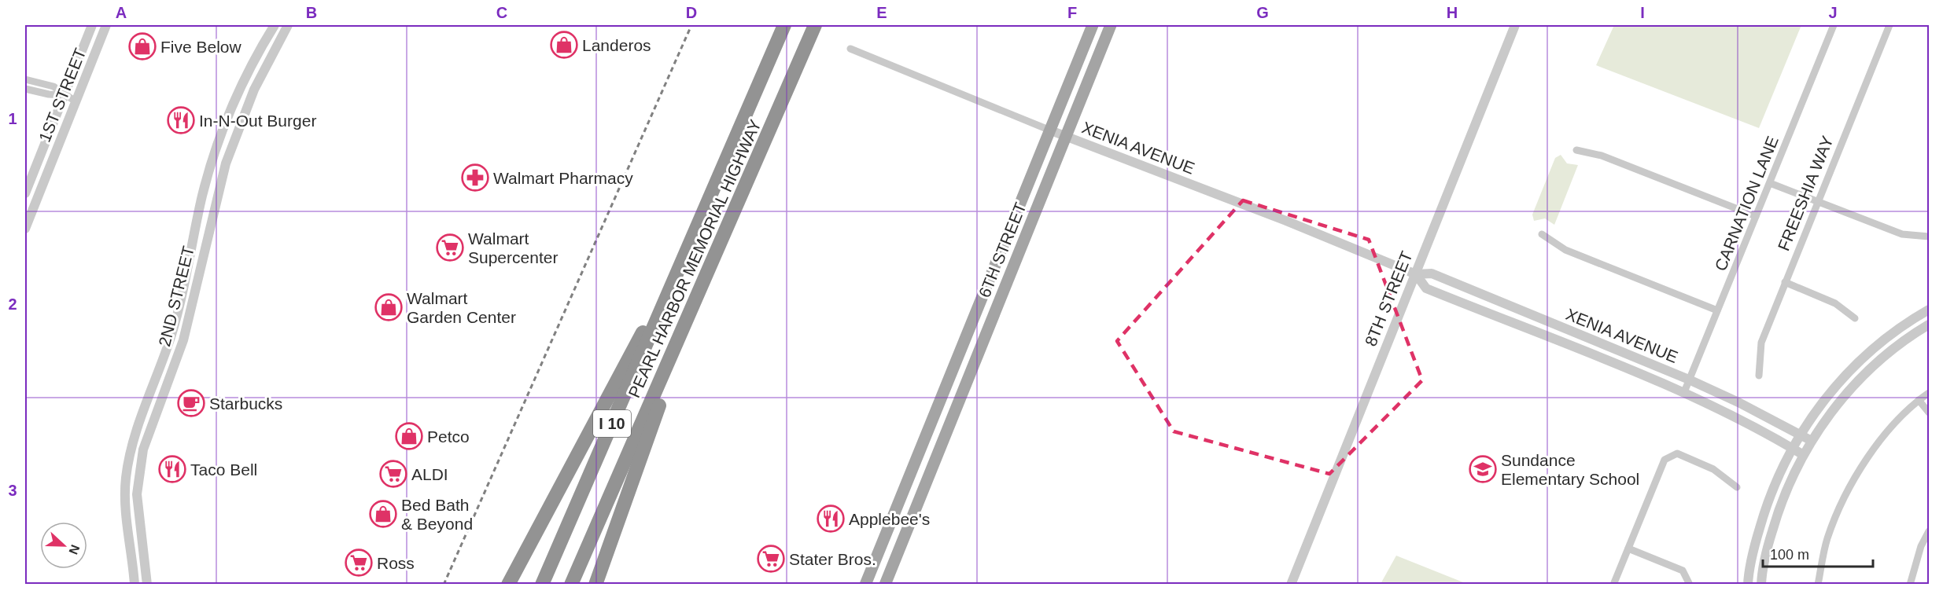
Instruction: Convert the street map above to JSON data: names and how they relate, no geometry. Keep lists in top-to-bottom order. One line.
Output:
{"streets":{"highway":["PEARL HARBOR MEMORIAL HIGHWAY","I 10"],"main road":["6TH STREET"],"street":["1ST STREET","XENIA AVENUE","FREESHIA WAY","CARNATION LANE","2ND STREET","8TH STREET"]},"crossings":[["XENIA AVENUE","CARNATION LANE"],["XENIA AVENUE","6TH STREET"],["XENIA AVENUE","8TH STREET"]],"places":{"shop":["Landeros","Five Below","Walmart Garden Center","Petco","Bed Bath & Beyond"],"restaurant":["In-N-Out Burger","Taco Bell","Applebee's"],"pharmacy":["Walmart Pharmacy"],"supermarket":["Walmart Supercenter","ALDI","Stater Bros.","Ross"],"cafe":["Starbucks"],"school or university":["Sundance Elementary School"]},"scale_bar":"100 m","north":"right","grid":{"columns":["A","B","C","D","E","F","G","H","I","J"],"rows":["1","2","3"]}}
